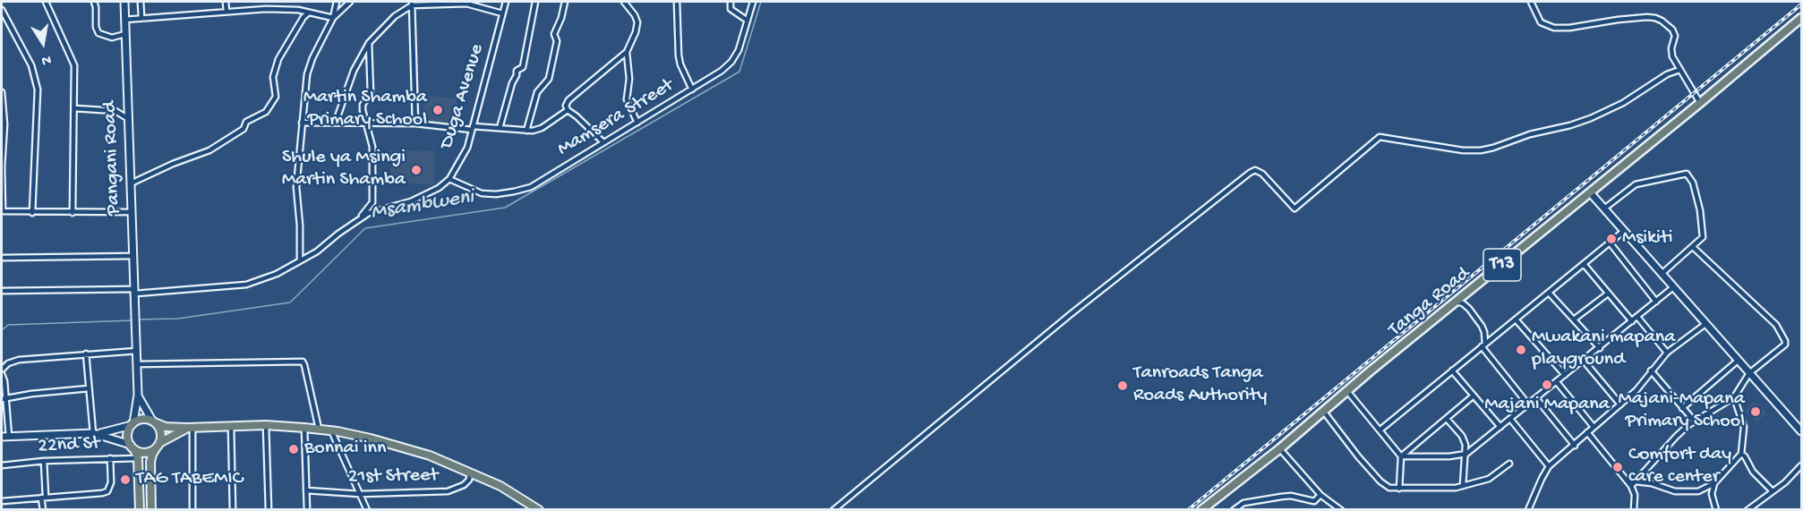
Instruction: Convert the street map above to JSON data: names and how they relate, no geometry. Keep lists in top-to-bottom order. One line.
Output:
{"streets":{"highway":["T13","Tanga Road"],"street":["Duga Avenue","Mamsera Street","Pangani Road","22nd St","21st Street"]},"crossings":[["Duga Avenue","Mamsera Street"],["Duga Avenue","Pangani Road"]],"water":["Msambweni"],"places":["Martin Shamba Primary School","Shule ya Msingi Martin Shamba","Msikiti","Mwakani mapana playground","Majani Mapana","Tanroads Tanga Roads Authority","Majani-Mapana Primary School","Bonnai inn","Comfort day care center","TAG TABEMIC"],"north":"bottom"}
